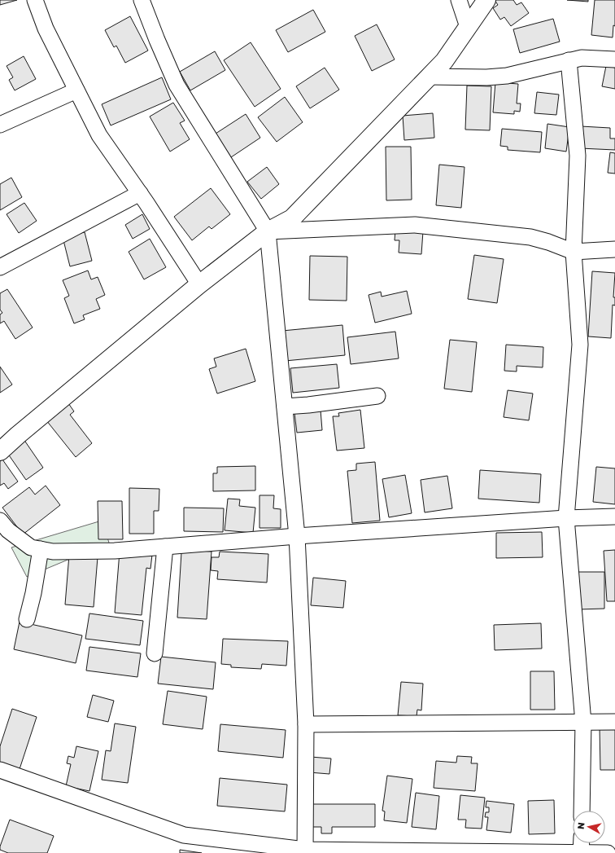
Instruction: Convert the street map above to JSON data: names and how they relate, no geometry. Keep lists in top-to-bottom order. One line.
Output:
{"north":"left"}
